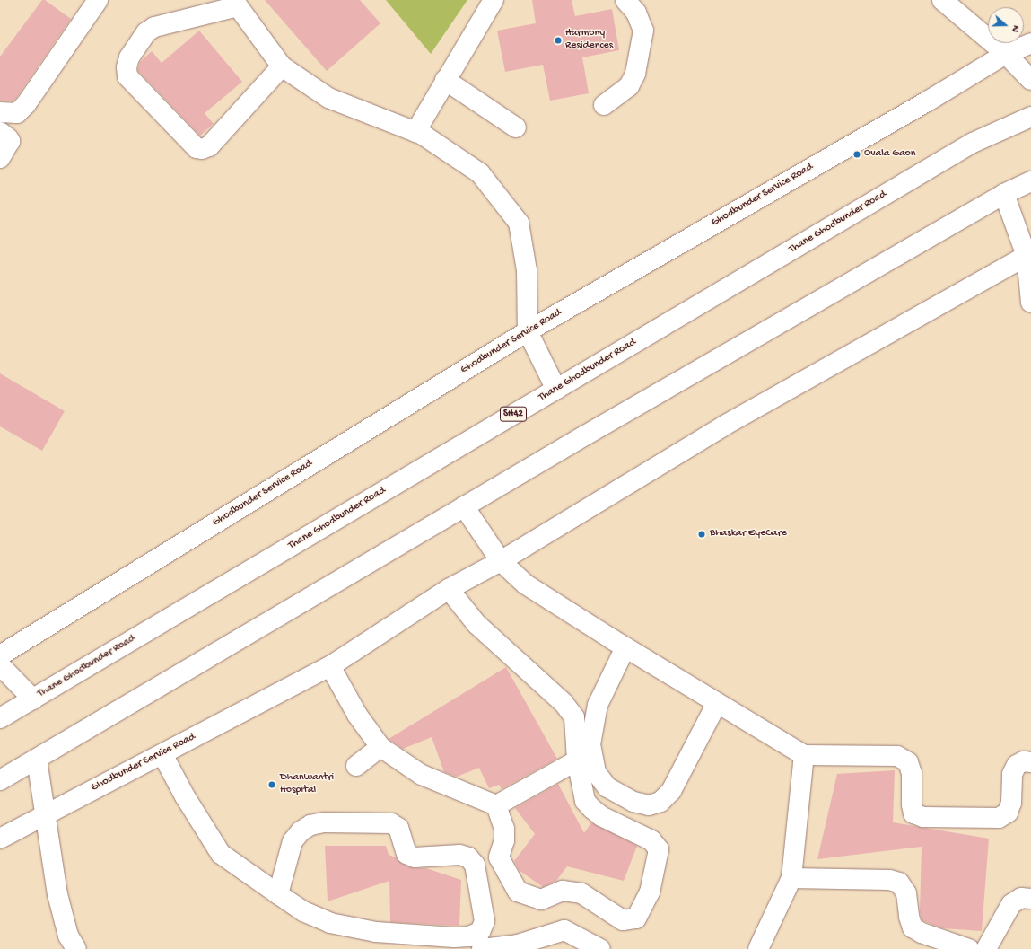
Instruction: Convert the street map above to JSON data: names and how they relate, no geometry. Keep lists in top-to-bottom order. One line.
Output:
{"streets":{"street":["Ghodbunder Service Road","Thane Ghodbunder Road","SH42"]},"places":["Harmony Residences","Ovala Gaon","Bhaskar EyeCare","Dhanwantri Hospital"],"north":"right"}
